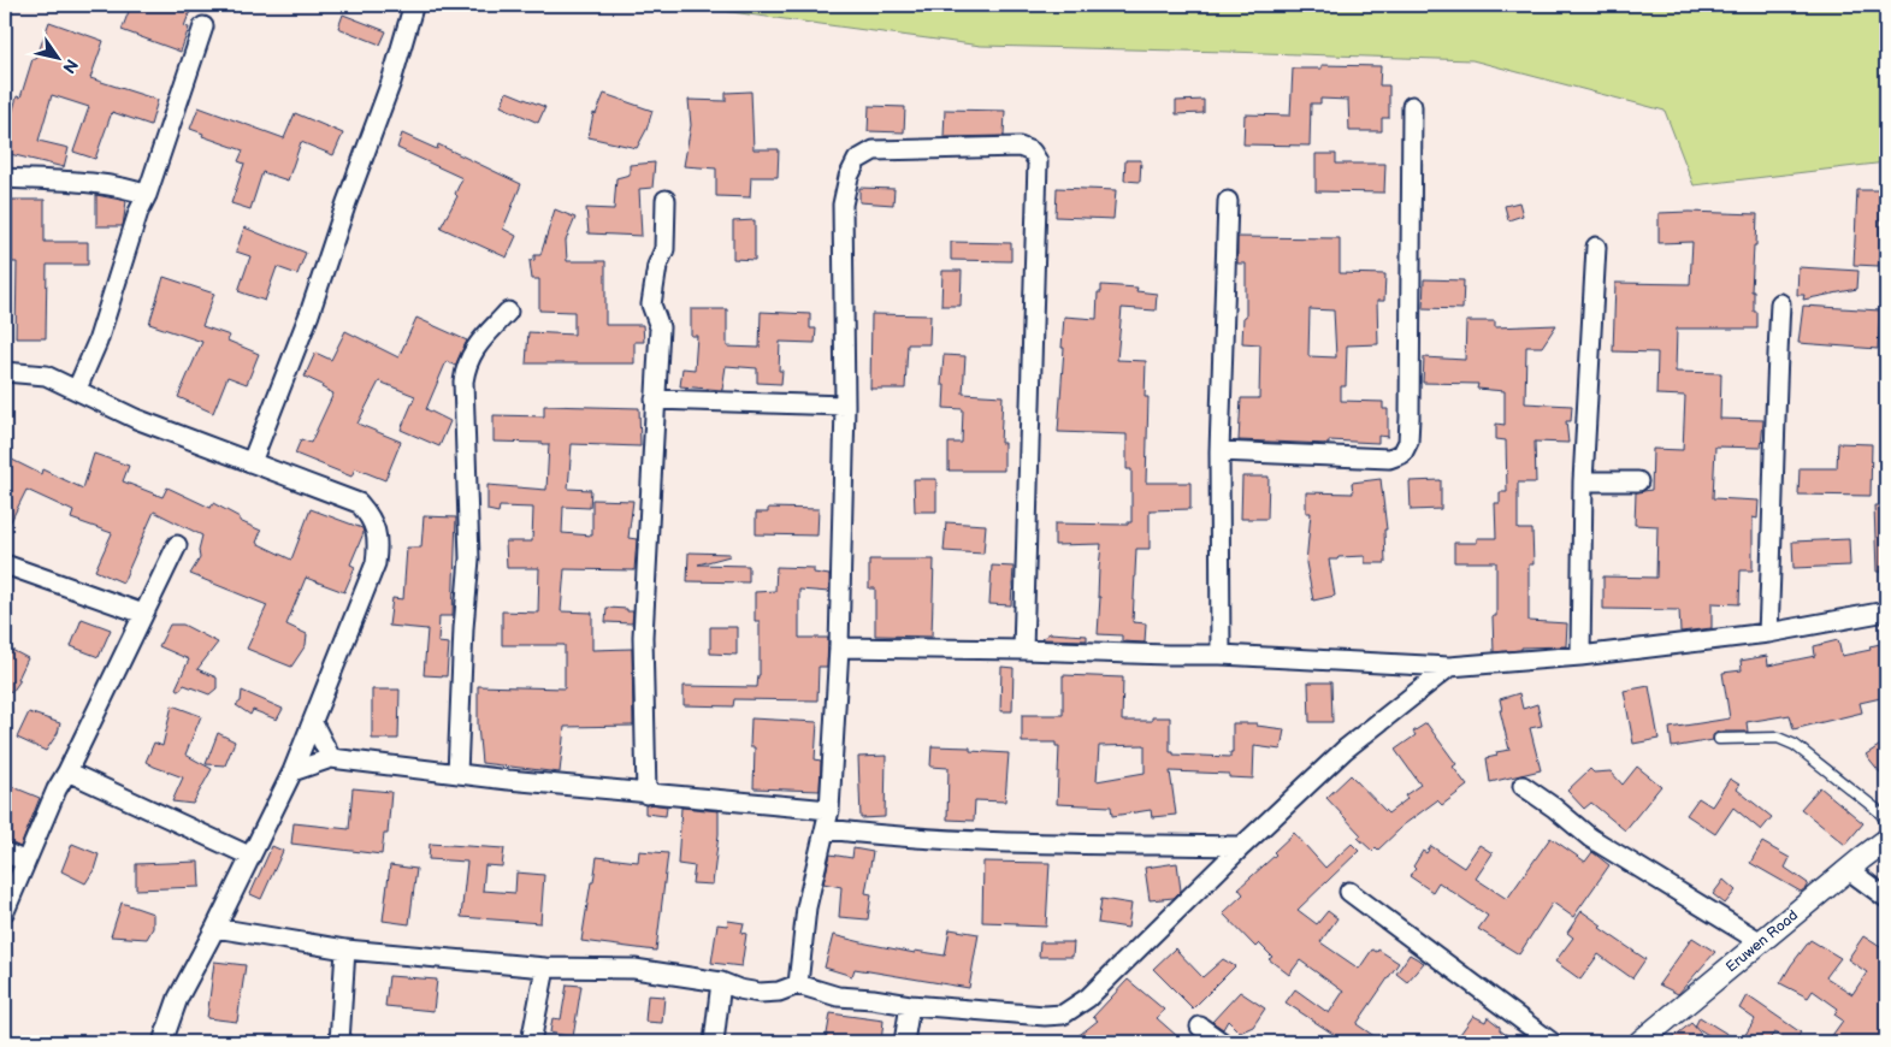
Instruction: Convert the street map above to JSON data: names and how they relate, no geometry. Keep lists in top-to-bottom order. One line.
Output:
{"streets":{"street":["Eruwen Road"]},"north":"bottom right"}
